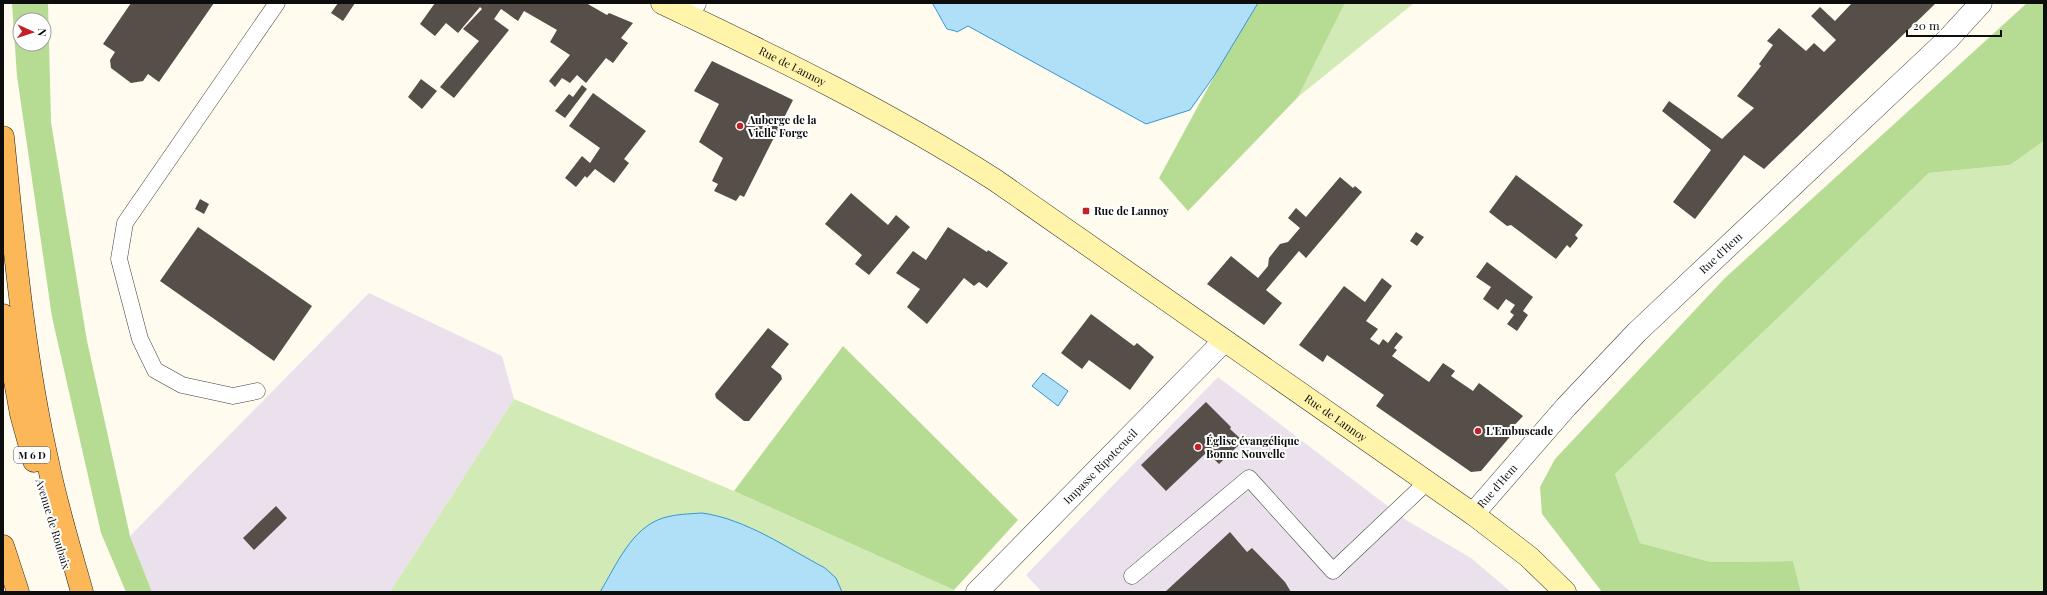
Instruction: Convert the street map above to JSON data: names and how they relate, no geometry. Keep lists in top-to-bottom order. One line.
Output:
{"streets":{"highway":["M 6 D","Avenue de Roubaix"],"main road":["Rue de Lannoy"],"street":["Rue d'Hem","Impasse Ripotecueil"]},"crossings":[["Rue de Lannoy","Rue d'Hem"],["Rue de Lannoy","Impasse Ripotecueil"]],"places":{"other":["Auberge de la Vielle Forge","L'Embuscade","Église évangélique Bonne Nouvelle"],"transit":["Rue de Lannoy"]},"scale_bar":"20 m","north":"right"}
